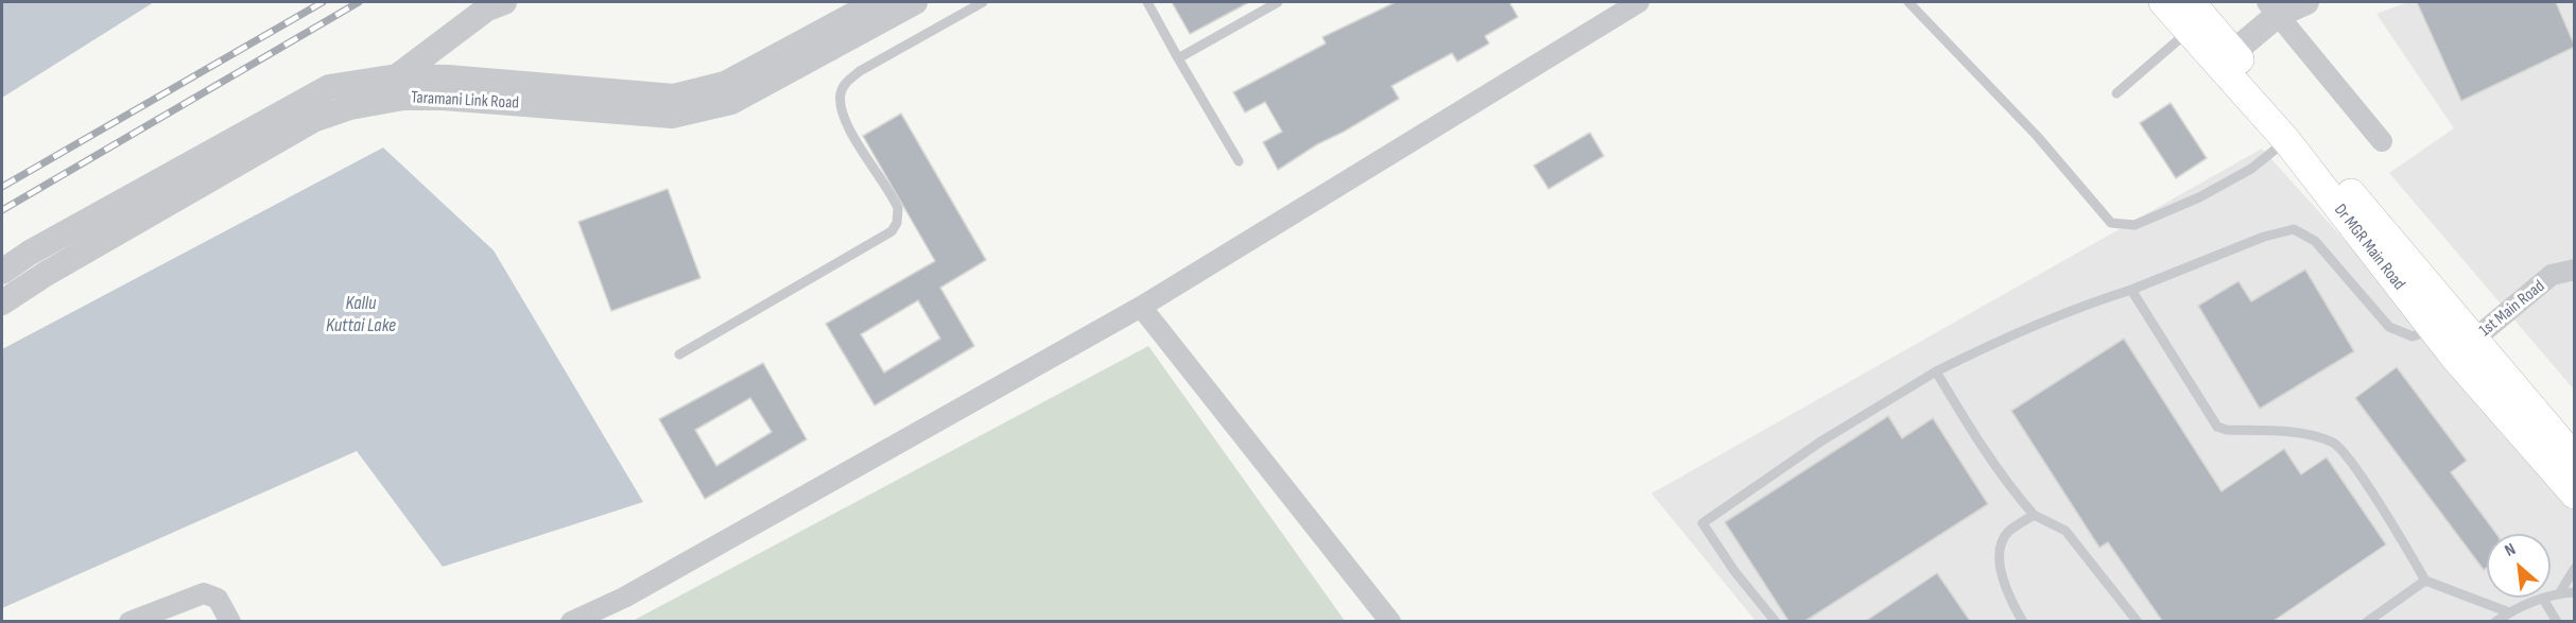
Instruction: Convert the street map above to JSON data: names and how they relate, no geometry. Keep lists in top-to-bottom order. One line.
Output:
{"streets":{"main road":["Dr MGR Main Road"],"street":["Taramani Link Road","1st Main Road"]},"crossings":[["Dr MGR Main Road","1st Main Road"]],"water":["Kallu Kuttai Lake"],"north":"top left"}
